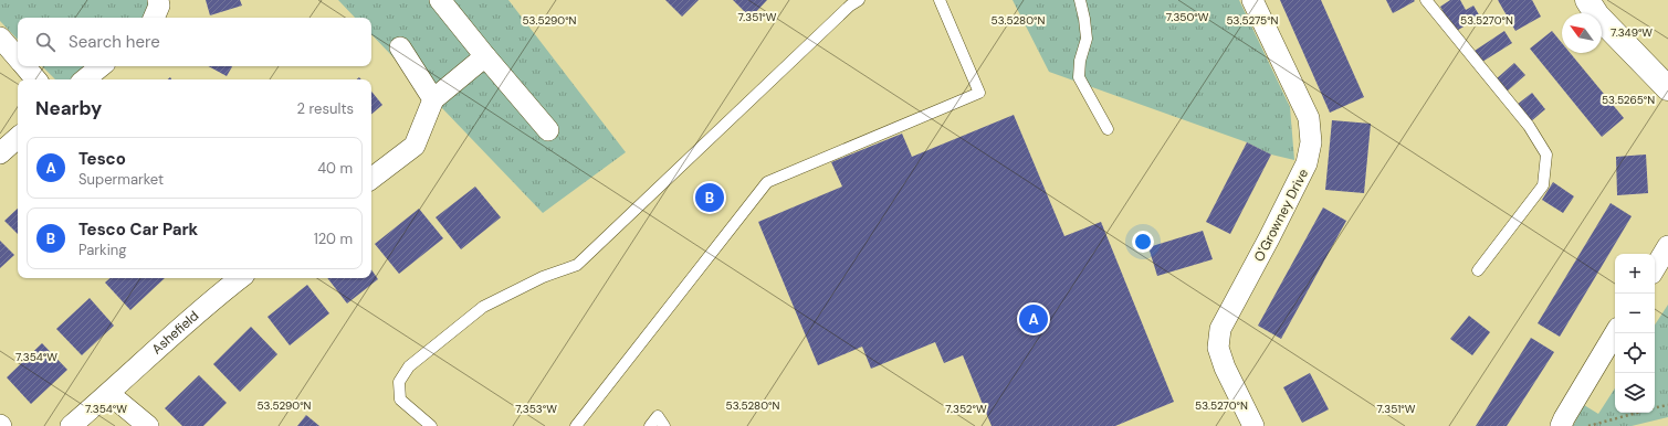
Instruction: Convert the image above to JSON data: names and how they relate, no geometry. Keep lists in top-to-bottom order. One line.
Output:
{"streets":{"street":["O'Growney Drive","Ashefield"]},"north":"top left","page":{"search":"Search here","heading":["Nearby","2 results"],"list":[{"mark":"A","name":"Tesco","note":"Supermarket","value":"40 m"},{"mark":"B","name":"Tesco Car Park","note":"Parking","value":"120 m"}],"pins":["B","A"],"map_buttons":["+","−"]},"coordinates":["7.351°W","7.350°W","53.5290°N","53.5280°N","53.5275°N","53.5270°N","7.349°W","53.5265°N","7.354°W","7.352°W","7.353°W"]}
